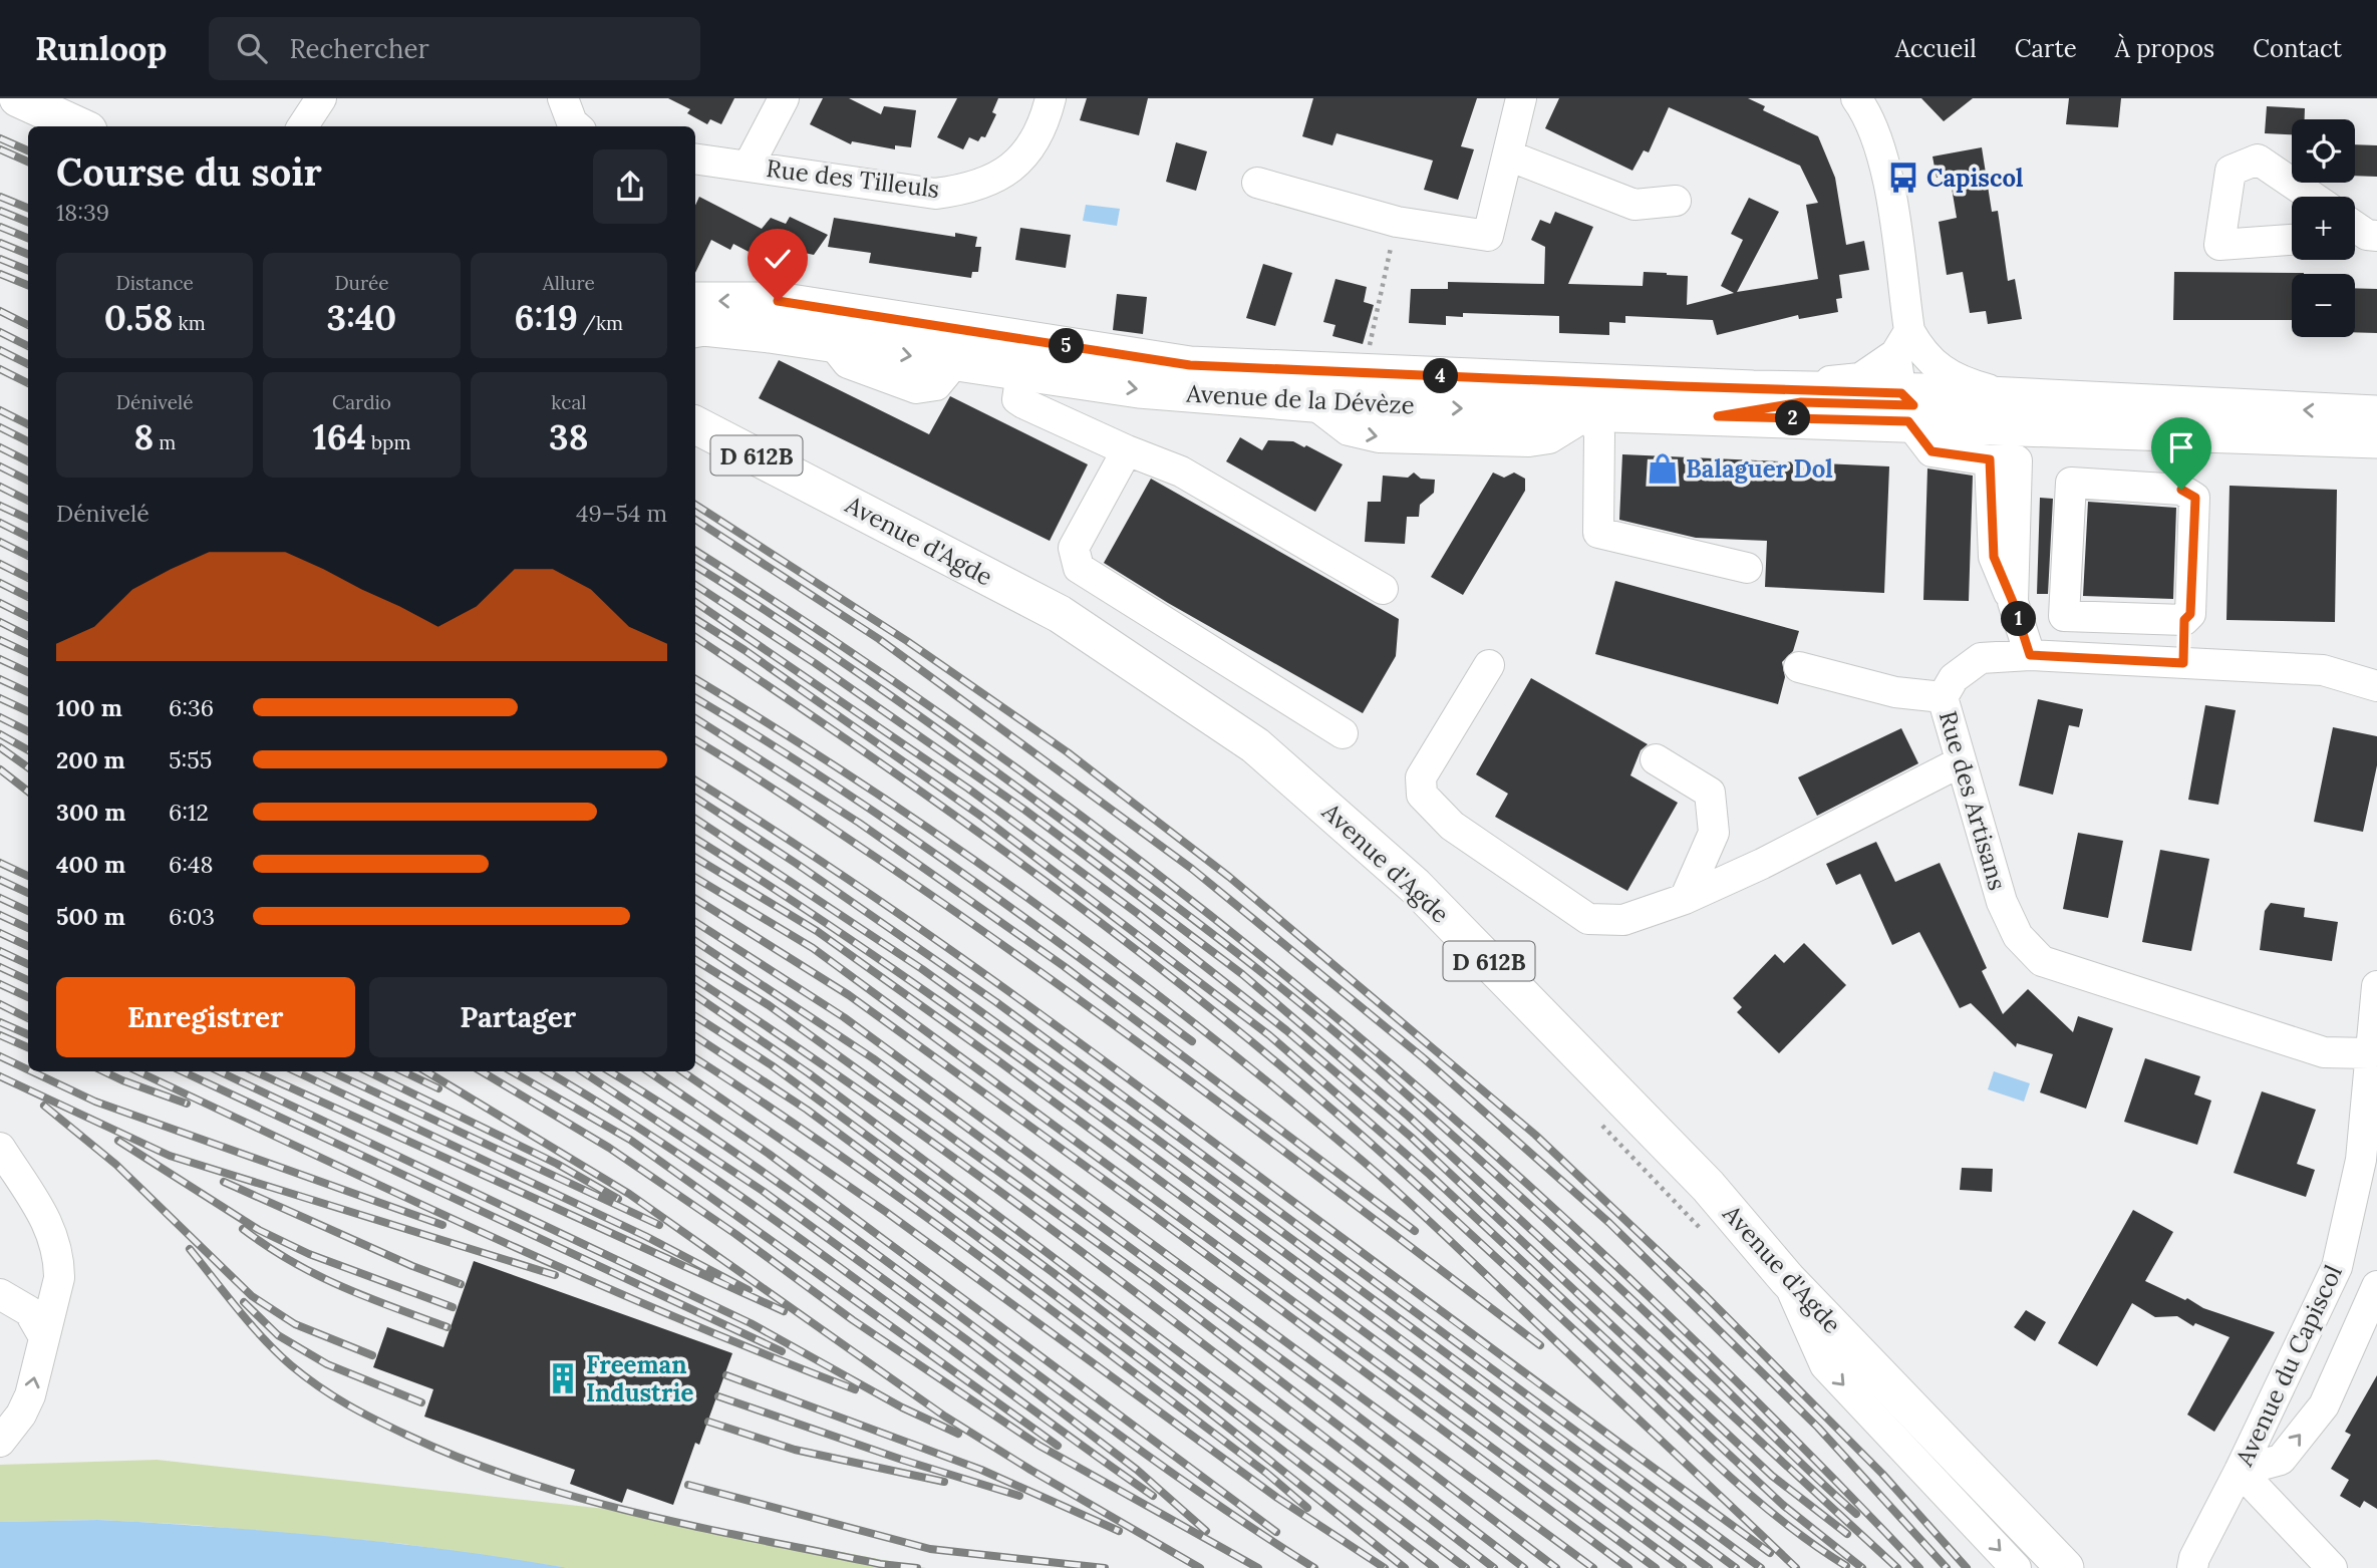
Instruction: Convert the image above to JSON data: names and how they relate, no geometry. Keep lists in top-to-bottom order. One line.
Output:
{"streets":{"main road":["Avenue de la Dévèze","D 612B","Avenue d'Agde"],"street":["Rue des Tilleuls","Rue des Artisans","Avenue du Capiscol"]},"crossings":[["Rue des Artisans","Avenue du Capiscol"]],"places":{"bus stop":["Capiscol"],"shop":["Balaguer Dol"],"building":["Freeman Industrie"]},"page":{"header":"Runloop","search":"Rechercher","nav":["Accueil","Carte","À propos","Contact"],"map_buttons":["+","−"],"heading":["Course du soir","18:39"],"stats":[["Distance","0.58 km"],["Durée","3:40"],["Allure","6:19 /km"],["Dénivelé","8 m"],["Cardio","164 bpm"],["kcal","38"]],"pins":["5","4","2","1"],"chart":["Dénivelé","49–54 m"],"list":[{"name":"100 m","note":"6:36"},{"name":"200 m","note":"5:55"},{"name":"300 m","note":"6:12"},{"name":"400 m","note":"6:48"},{"name":"500 m","note":"6:03"}],"buttons":["Enregistrer","Partager"]}}
